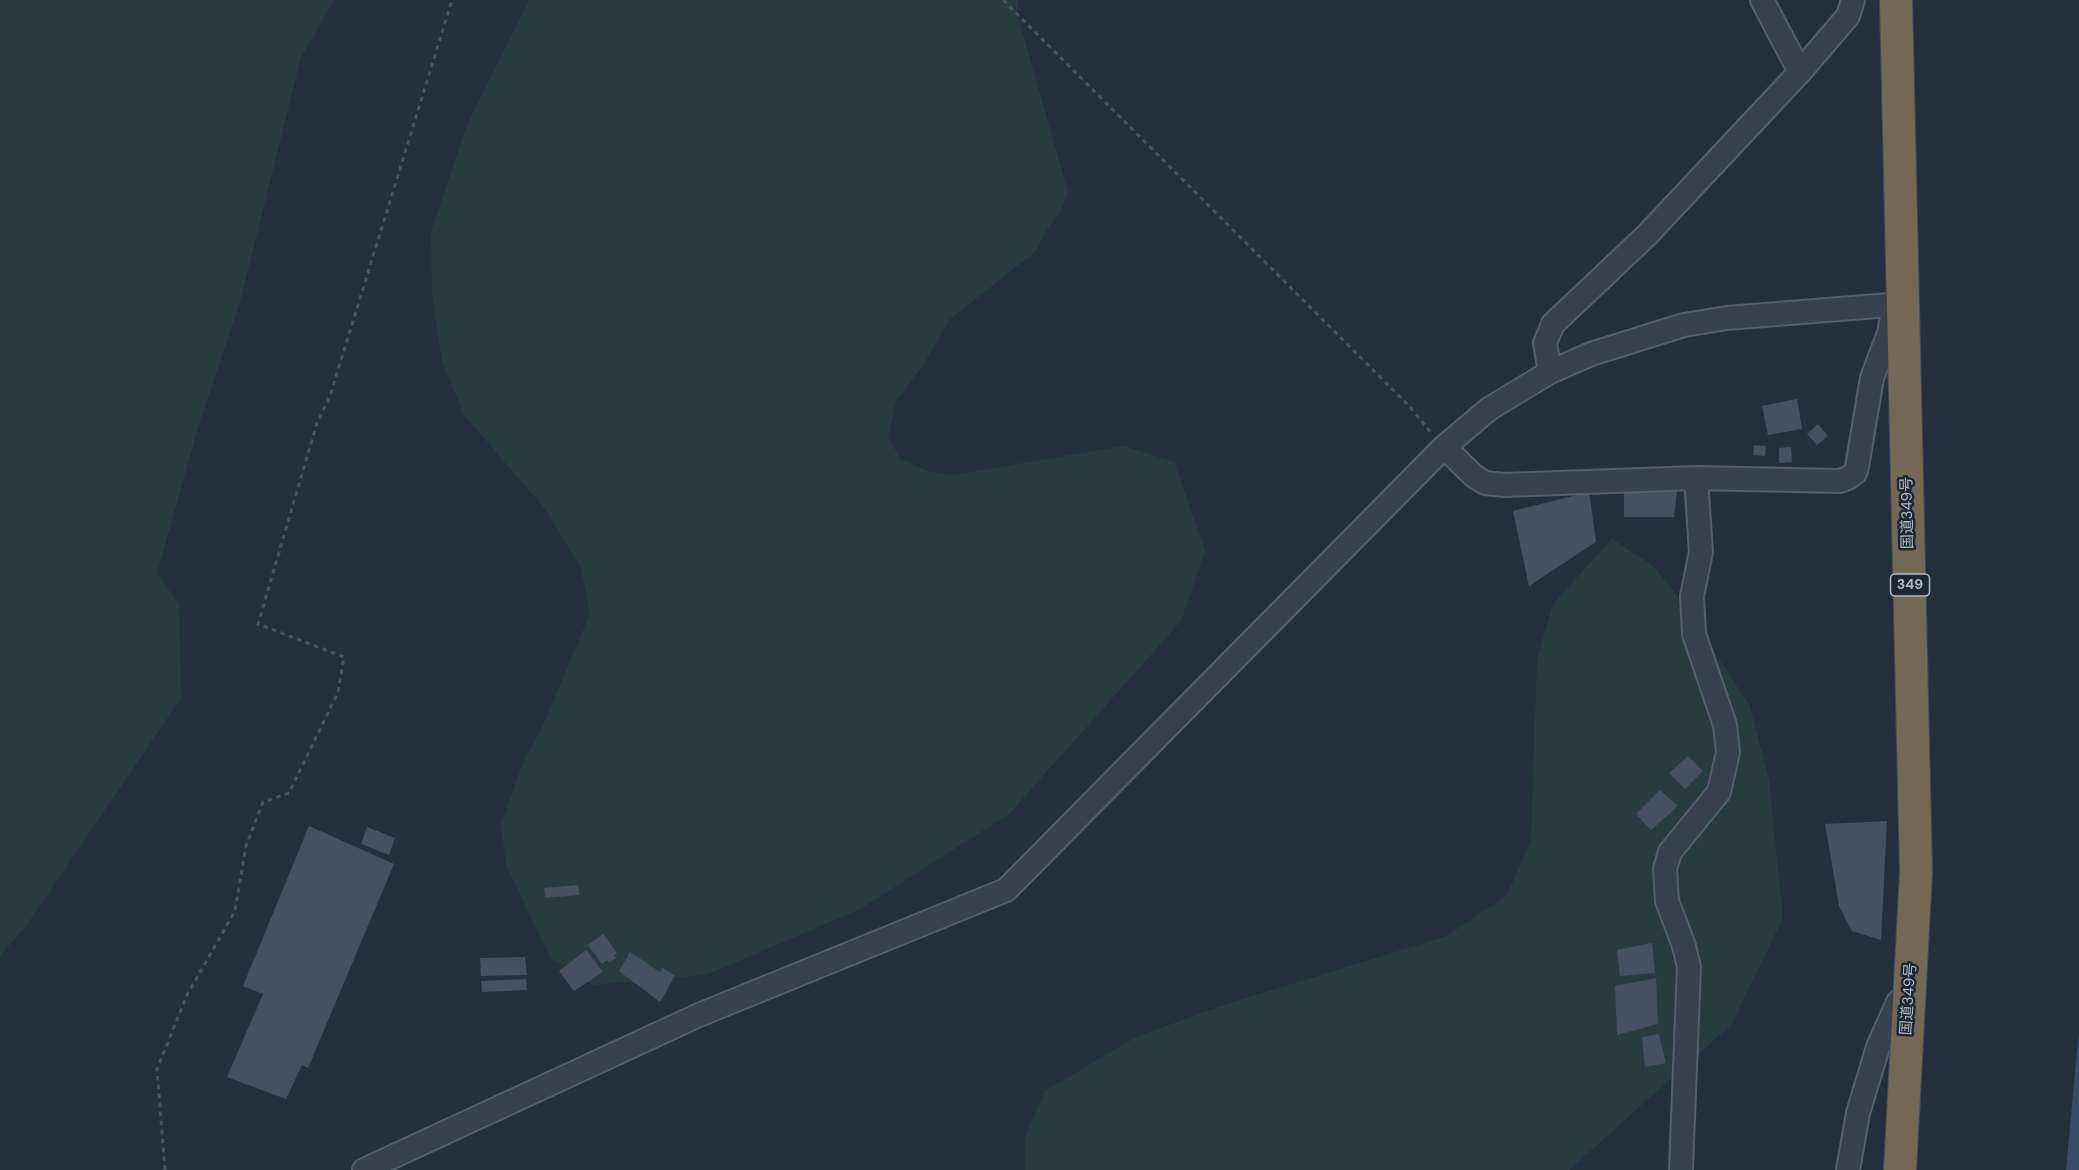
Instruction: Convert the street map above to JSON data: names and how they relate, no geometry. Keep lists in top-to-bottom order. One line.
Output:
{"streets":{"highway":["国道349号","349"]}}
